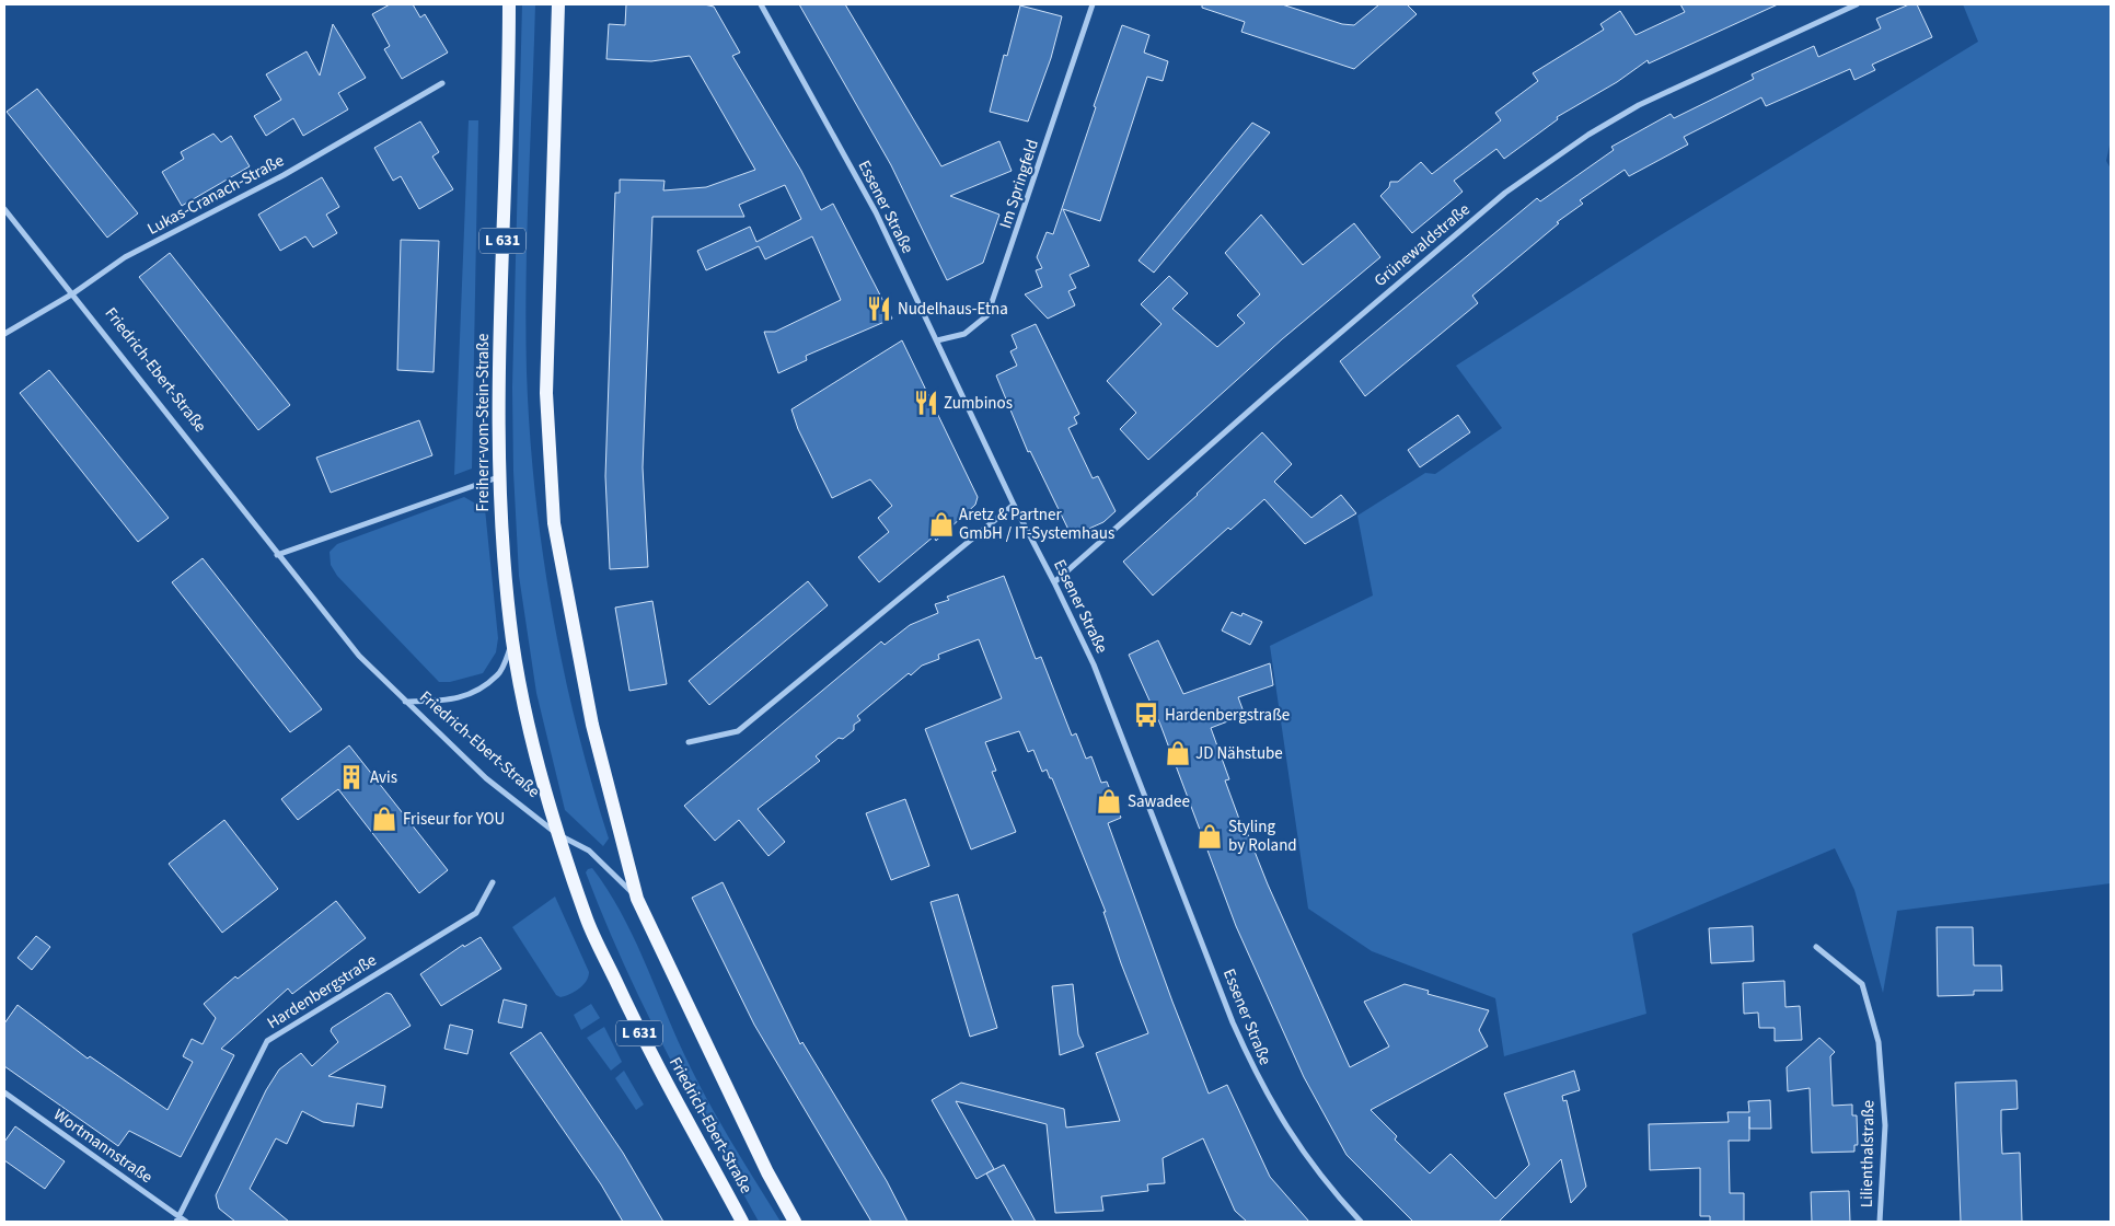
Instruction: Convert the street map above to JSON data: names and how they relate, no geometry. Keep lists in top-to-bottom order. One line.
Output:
{"streets":{"main road":["L 631","Friedrich-Ebert-Straße","Freiherr-vom-Stein-Straße"],"street":["Im Springfeld","Lukas-Cranach-Straße","Essener Straße","Grünewaldstraße","Hardenbergstraße","Wortmannstraße","Lilienthalstraße"]},"crossings":[["Im Springfeld","Essener Straße"],["Lukas-Cranach-Straße","Friedrich-Ebert-Straße"],["Essener Straße","Grünewaldstraße"],["Friedrich-Ebert-Straße","Freiherr-vom-Stein-Straße"],["Hardenbergstraße","Wortmannstraße"]],"places":{"restaurant":["Nudelhaus-Etna","Zumbinos"],"shop":["Aretz & Partner GmbH / IT-Systemhaus","JD Nähstube","Sawadee","Friseur for YOU","Styling by Roland"],"bus stop":["Hardenbergstraße"],"building":["Avis"]}}
